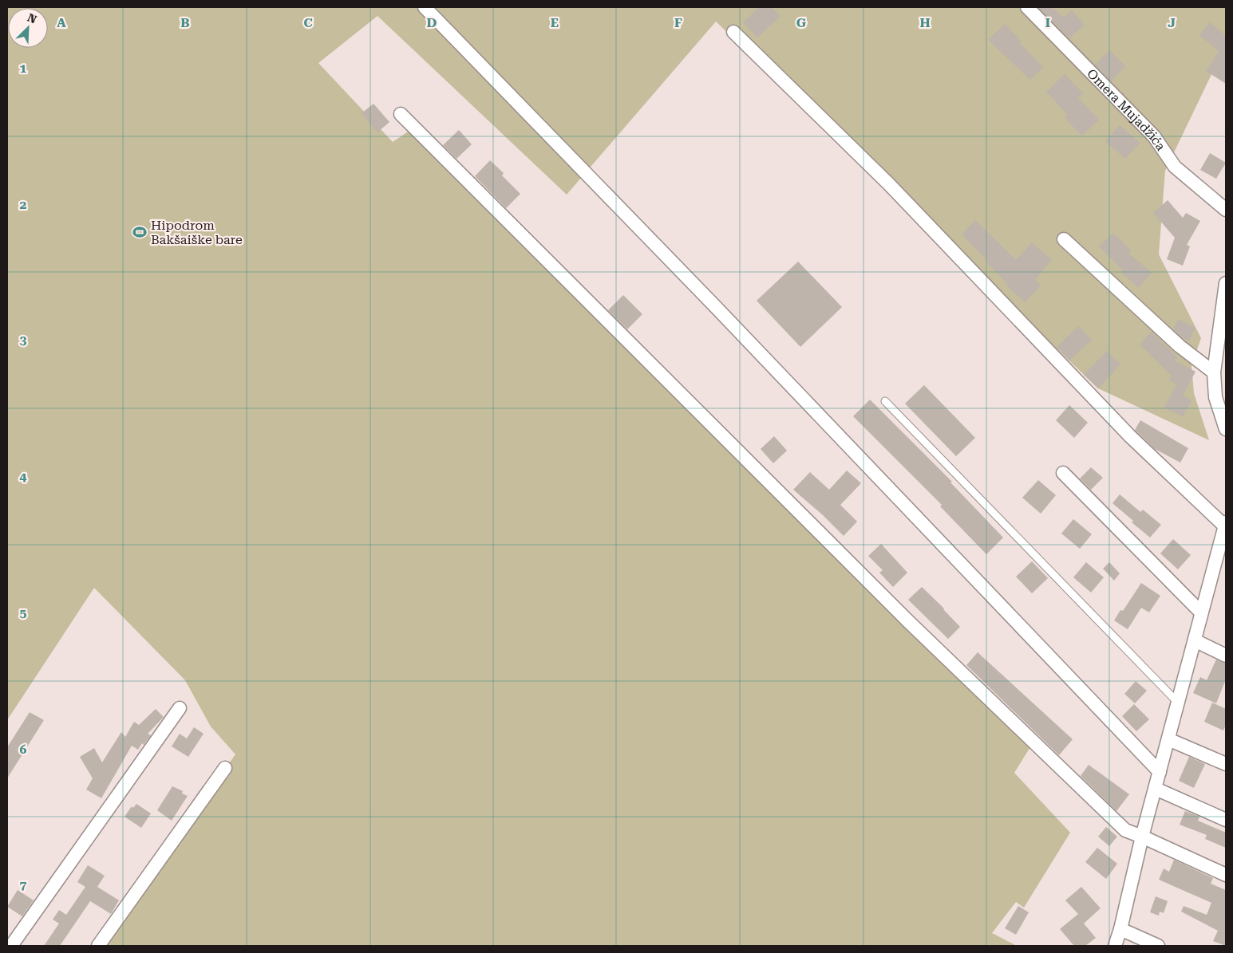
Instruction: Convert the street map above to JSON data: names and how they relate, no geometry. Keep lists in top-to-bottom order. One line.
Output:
{"streets":{"street":["Omera Mujadžića"]},"places":{"sports":["Hipodrom Bakšaiške bare"]},"north":"top right","grid":{"columns":["A","B","C","D","E","F","G","H","I","J"],"rows":["1","2","3","4","5","6","7"]}}
